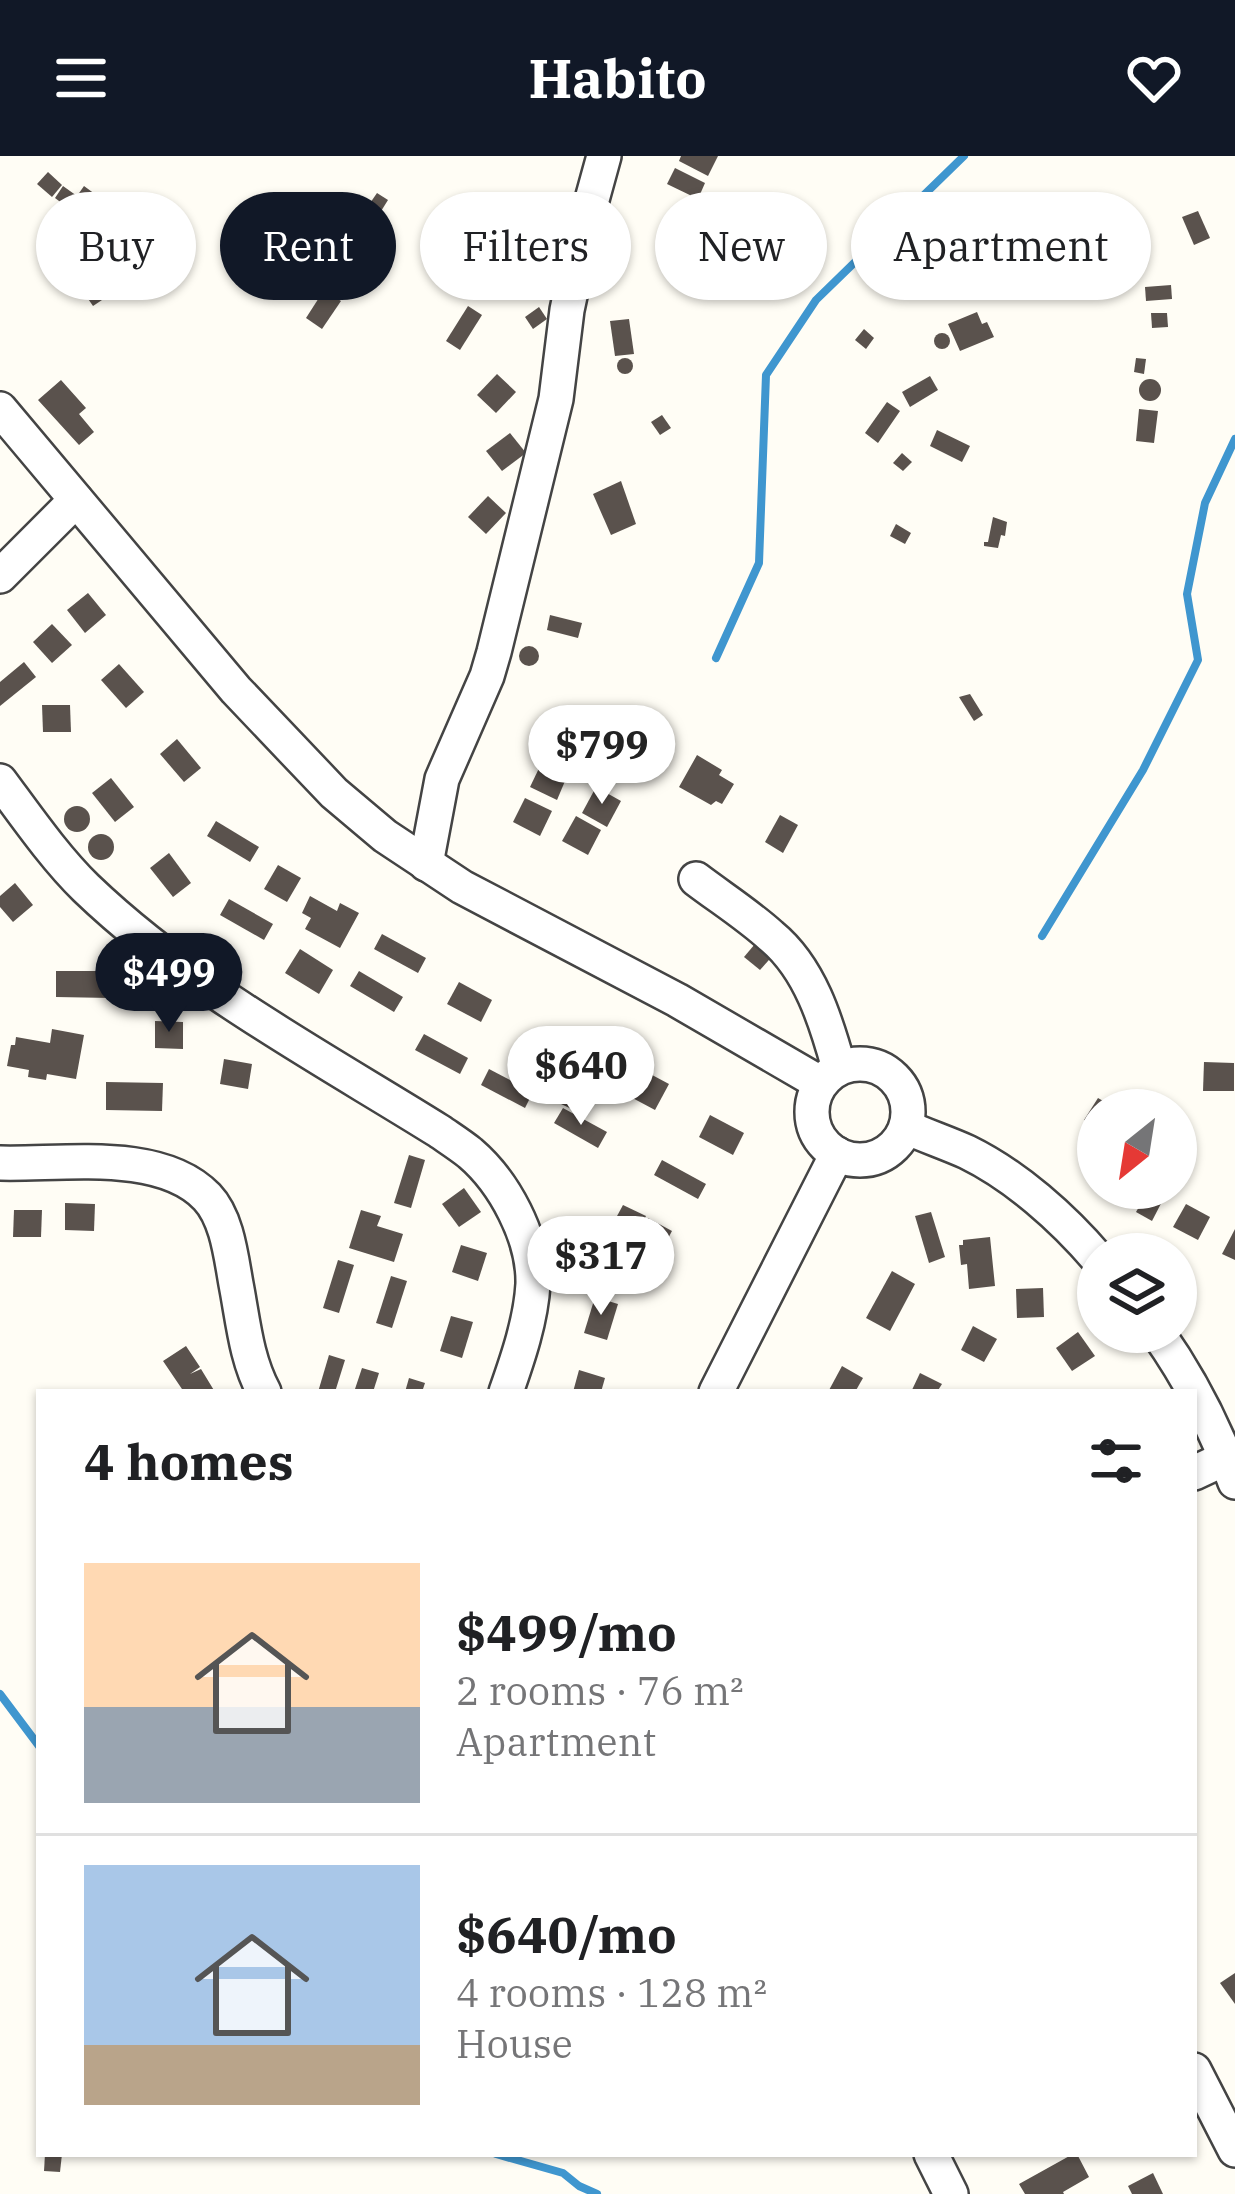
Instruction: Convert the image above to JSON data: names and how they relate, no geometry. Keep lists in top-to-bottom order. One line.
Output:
{"north":"bottom left","page":{"header":"Habito","chip":["Buy","Rent","Filters","New","Apartment"],"price":["$799","$499","$640","$317"],"heading":"4 homes","list":[{"name":"$499/mo","note":"2 rooms · 76 m² · Apartment"},{"name":"$640/mo","note":"4 rooms · 128 m² · House"}]}}
